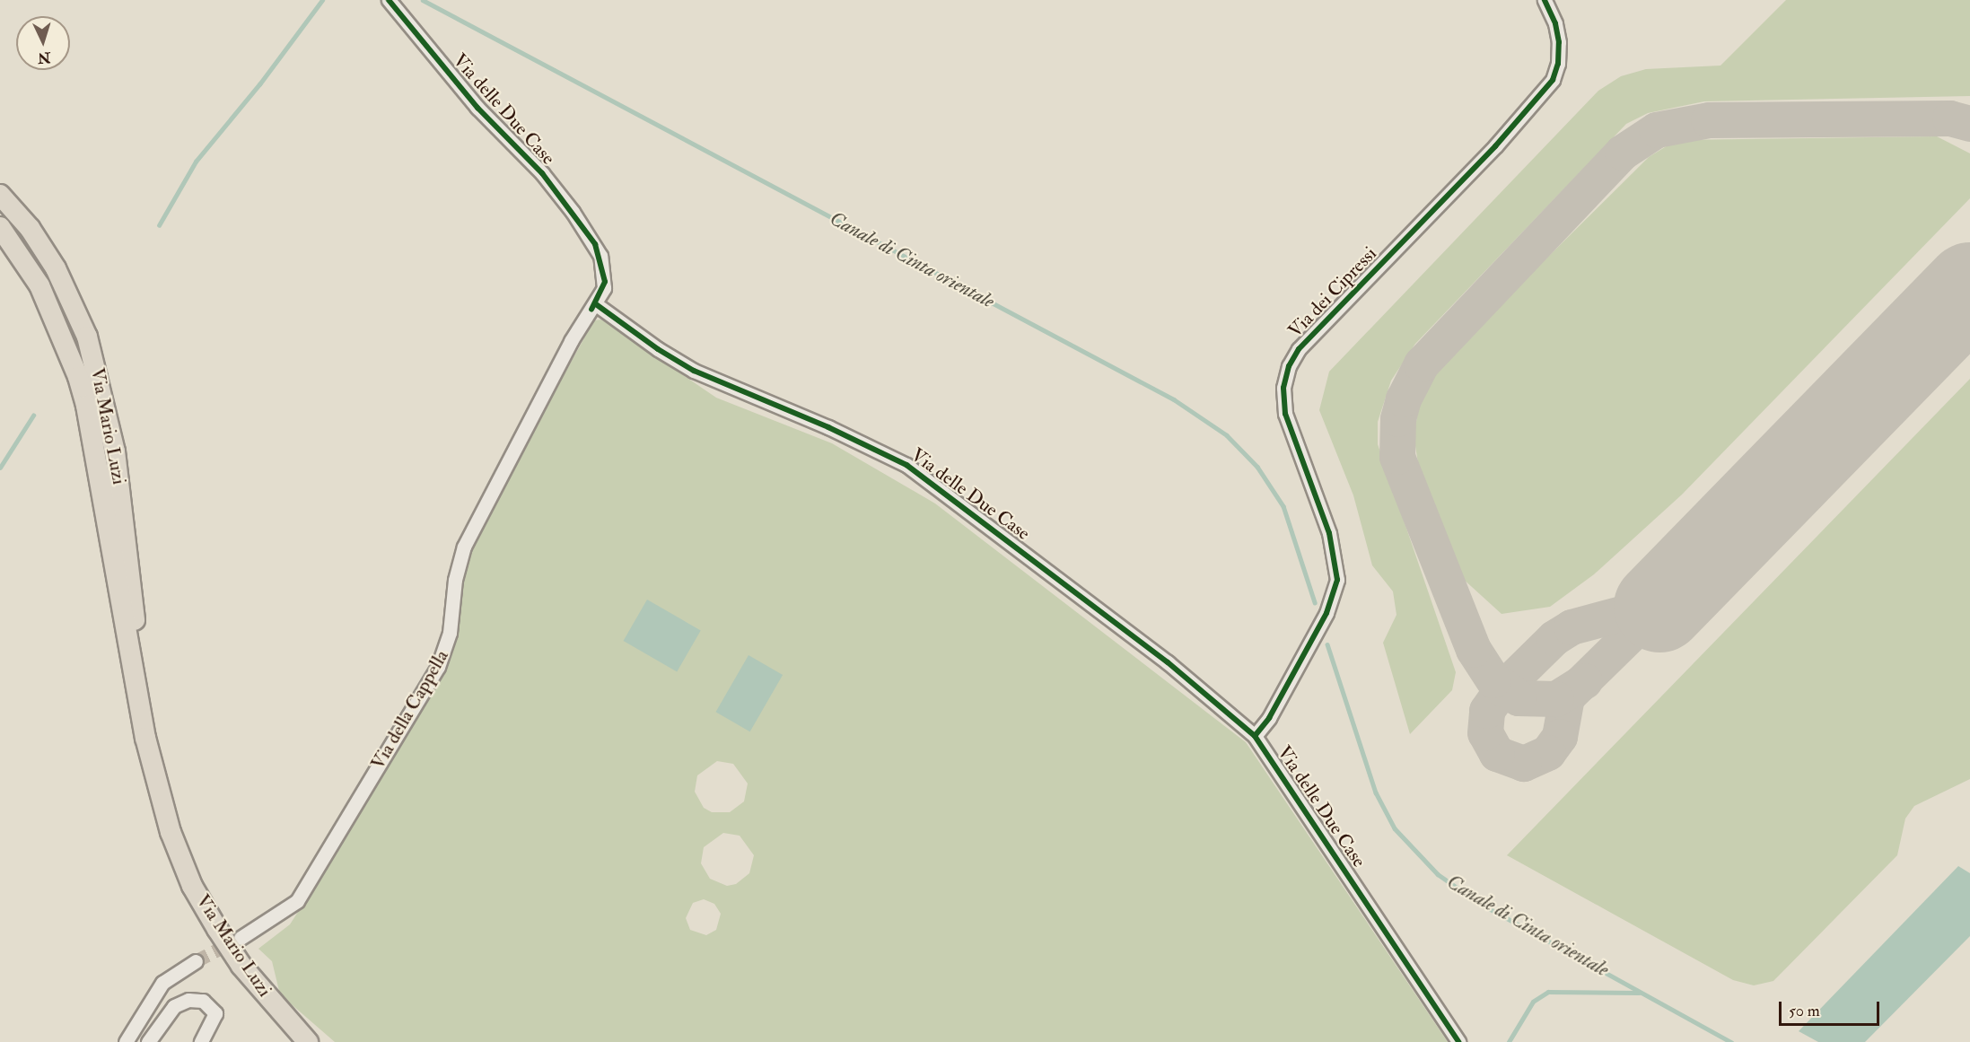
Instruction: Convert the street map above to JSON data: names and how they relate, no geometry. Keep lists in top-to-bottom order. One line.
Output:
{"streets":{"main road":["Via Mario Luzi"],"street":["Via delle Due Case","Via dei Cipressi","Via della Cappella"]},"crossings":[["Via delle Due Case","Via dei Cipressi"],["Via delle Due Case","Via della Cappella"]],"water":["Canale di Cinta orientale"],"scale_bar":"50 m","north":"bottom"}
